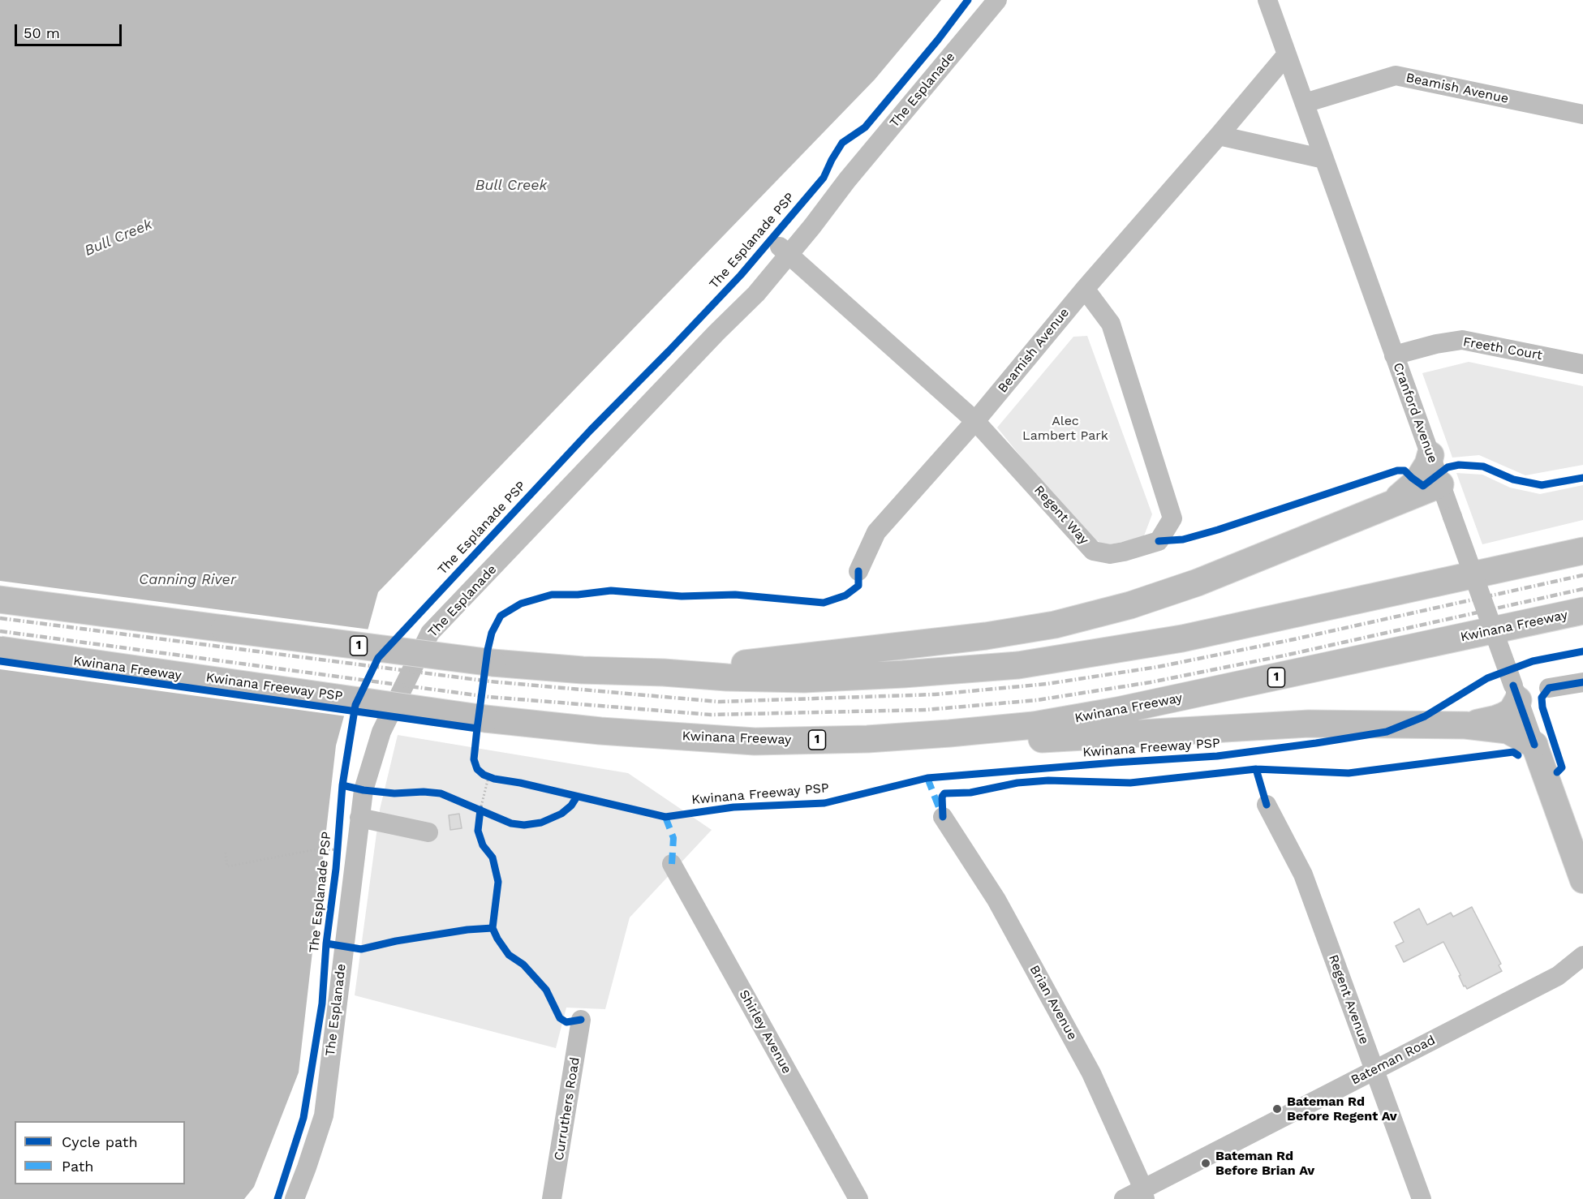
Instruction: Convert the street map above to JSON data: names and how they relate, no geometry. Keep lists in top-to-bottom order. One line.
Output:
{"streets":{"highway":["Kwinana Freeway","1"],"main road":["Cranford Avenue"],"street":["Beamish Avenue","The Esplanade","Freeth Court","Regent Way","Regent Avenue","Brian Avenue","Shirley Avenue","Bateman Road","Curruthers Road"],"cycle path":["The Esplanade PSP","Kwinana Freeway PSP"]},"crossings":[["Beamish Avenue","Cranford Avenue"],["Beamish Avenue","Regent Way"],["The Esplanade","Regent Way"],["Freeth Court","Cranford Avenue"],["Regent Avenue","Bateman Road"],["Brian Avenue","Bateman Road"]],"water":["Bull Creek","Canning River"],"parks":["Alec Lambert Park"],"places":["Bateman Rd Before Regent Av","Bateman Rd Before Brian Av"],"legend":["Cycle path","Path"],"scale_bar":"50 m"}
